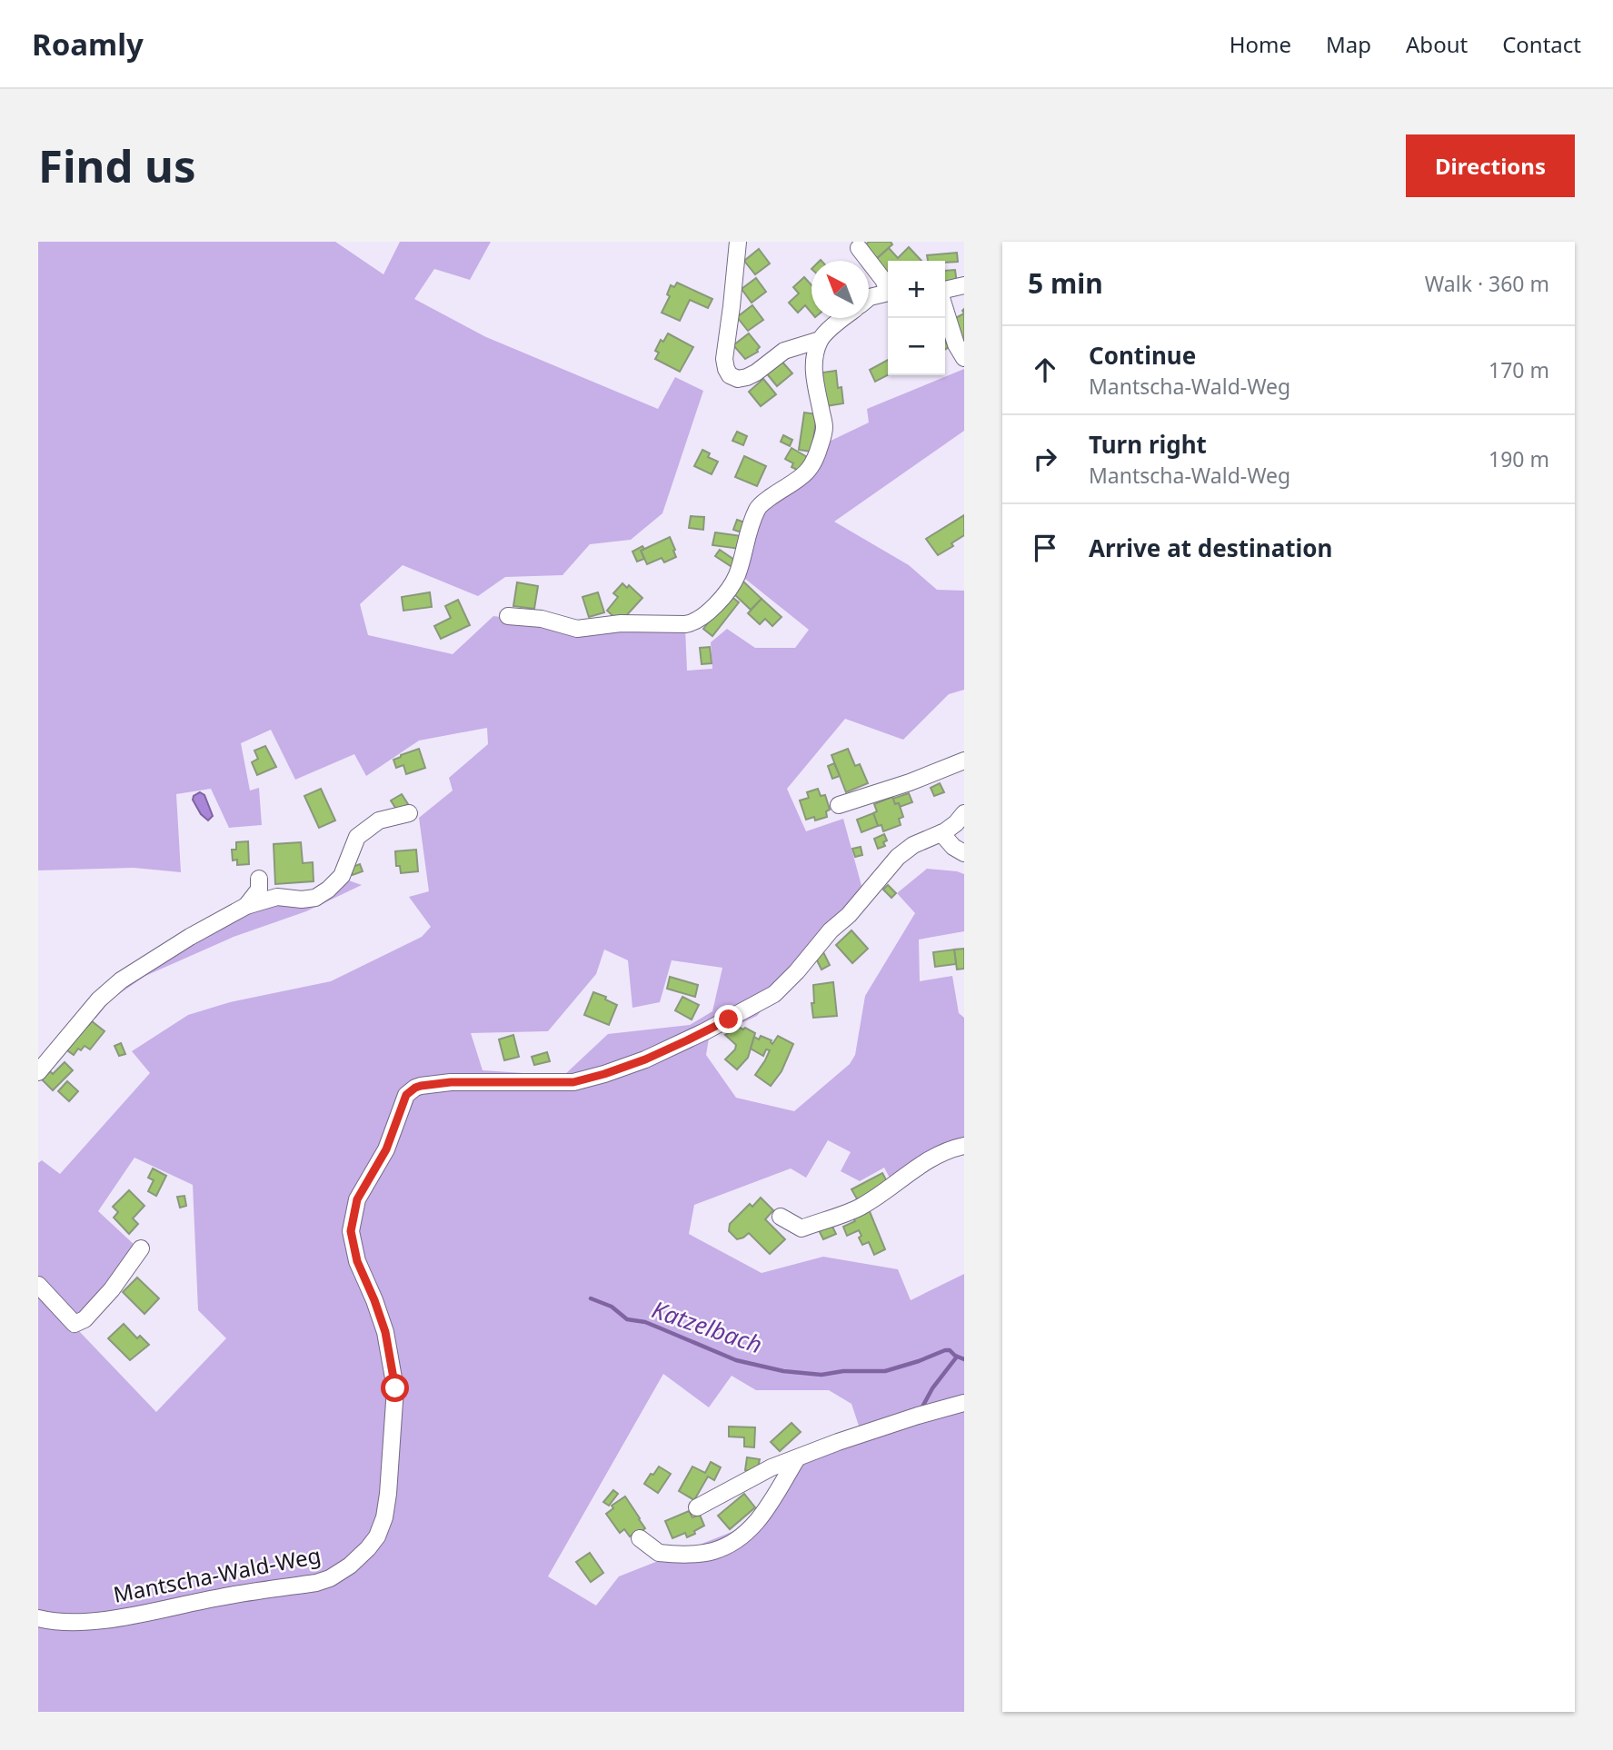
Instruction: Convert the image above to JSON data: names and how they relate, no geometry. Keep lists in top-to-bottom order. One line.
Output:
{"streets":{"street":["Mantscha-Wald-Weg"]},"water":["Katzelbach"],"north":"top left","page":{"header":"Roamly","nav":["Home","Map","About","Contact"],"buttons":"Directions","title":"Find us","heading":["5 min","Walk · 360 m"],"map_buttons":["+","−"],"list":[["Continue","Mantscha-Wald-Weg","170 m"],["Turn right","Mantscha-Wald-Weg","190 m"],"Arrive at destination"]}}
